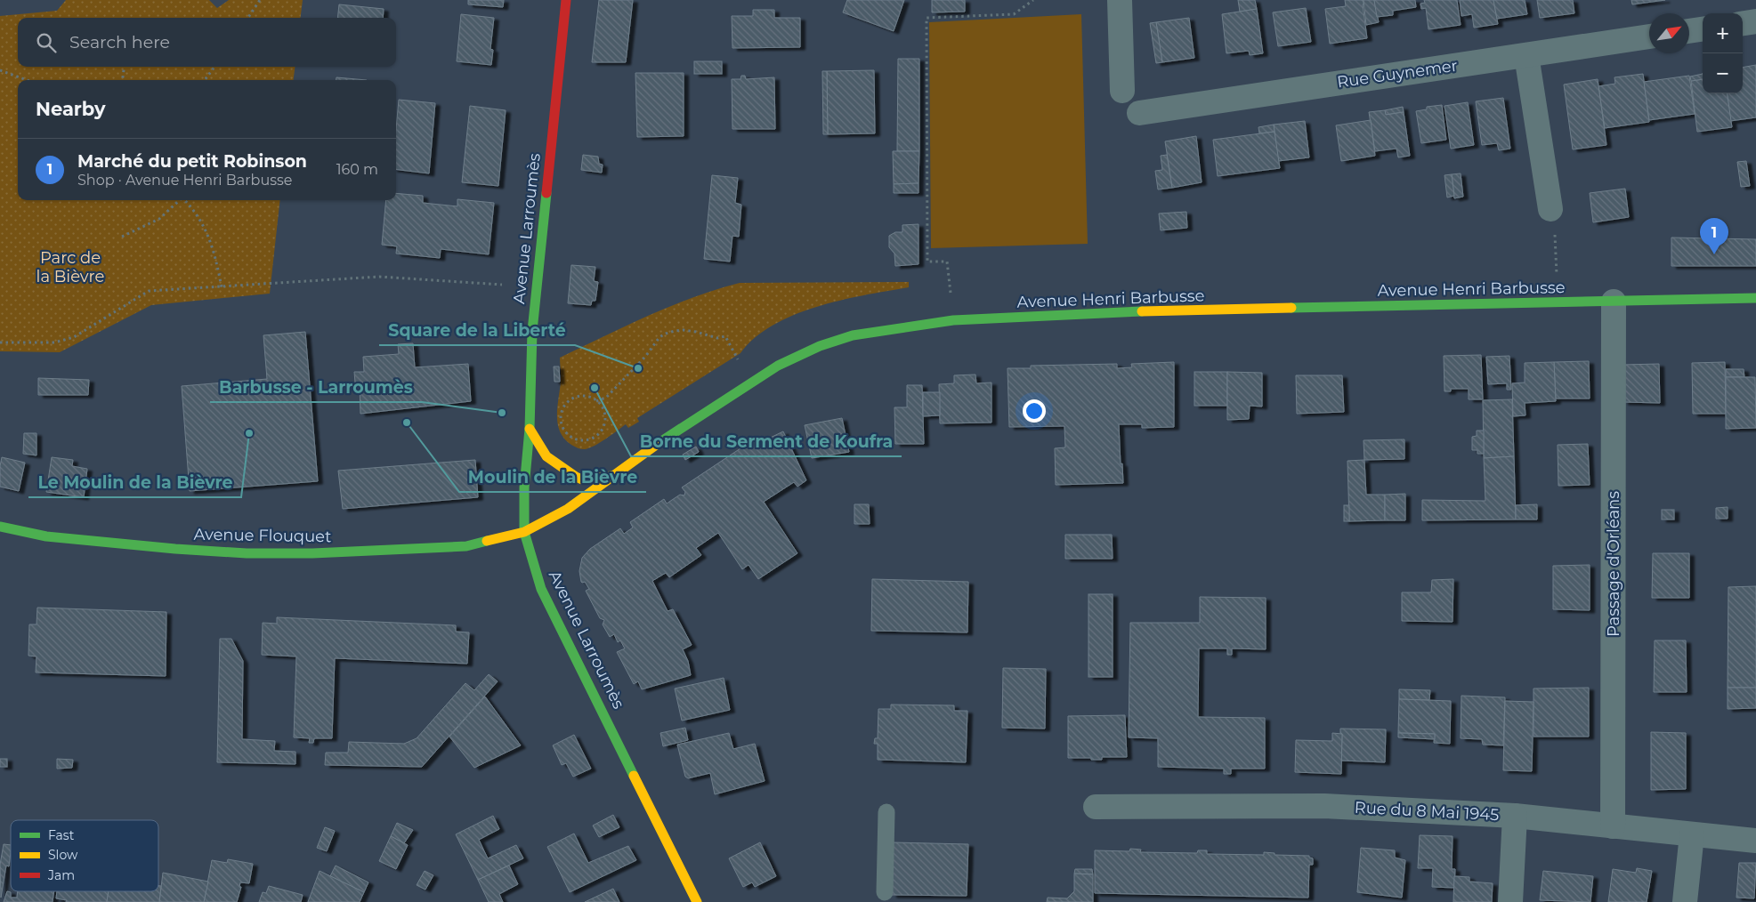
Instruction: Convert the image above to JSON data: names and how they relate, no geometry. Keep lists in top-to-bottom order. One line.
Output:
{"streets":{"main road":["Avenue Larroumès","Avenue Henri Barbusse","Avenue Flouquet"],"street":["Rue Guynemer","Passage d'Orléans","Rue du 8 Mai 1945"]},"crossings":[["Avenue Larroumès","Avenue Henri Barbusse"],["Avenue Larroumès","Avenue Flouquet"],["Avenue Henri Barbusse","Avenue Flouquet"],["Avenue Henri Barbusse","Passage d'Orléans"],["Passage d'Orléans","Rue du 8 Mai 1945"]],"parks":["Parc de la Bièvre"],"places":["Square de la Liberté","Borne du Serment de Koufra","Barbusse - Larroumès","Moulin de la Bièvre","Le Moulin de la Bièvre"],"legend":["Fast","Slow","Jam"],"north":"top right","page":{"map_buttons":["+","−"],"search":"Search here","heading":"Nearby","list":[{"mark":"1","name":"Marché du petit Robinson","note":"Shop · Avenue Henri Barbusse","value":"160 m"}],"pins":"1"}}
